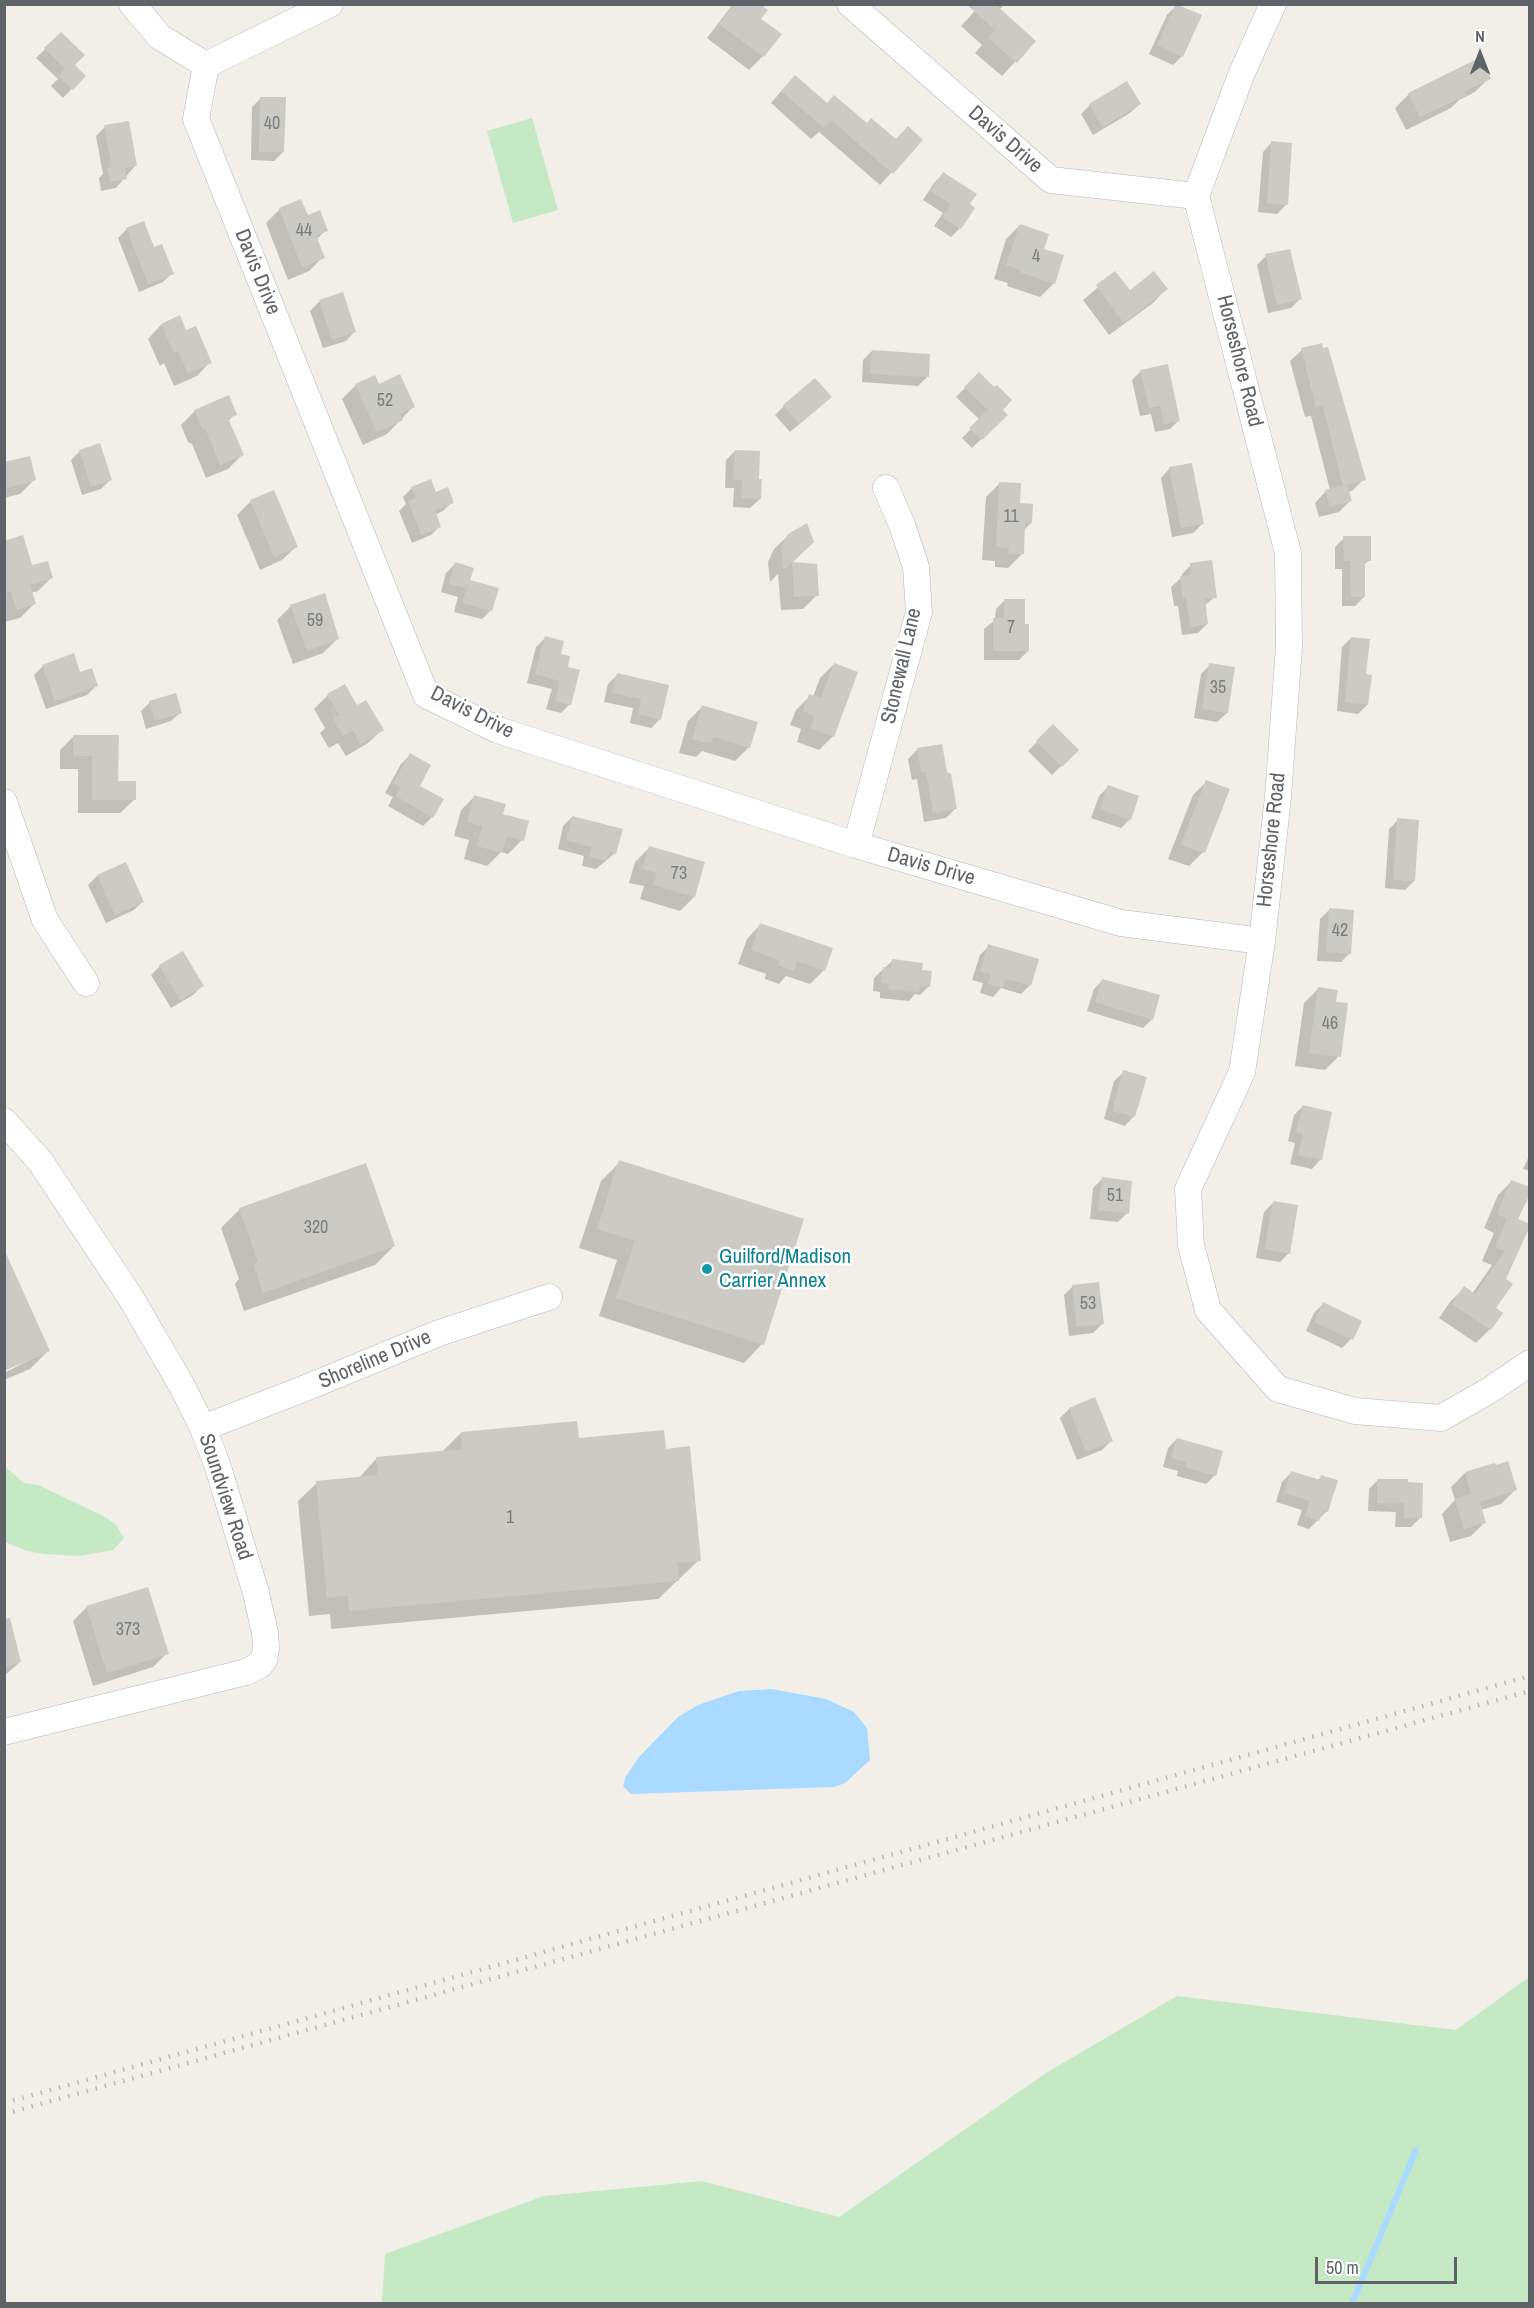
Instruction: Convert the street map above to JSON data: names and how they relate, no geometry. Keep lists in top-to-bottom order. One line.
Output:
{"streets":{"street":["Davis Drive","Horseshore Road","Stonewall Lane","Shoreline Drive","Soundview Road"]},"crossings":[["Davis Drive","Horseshore Road"],["Davis Drive","Stonewall Lane"],["Shoreline Drive","Soundview Road"]],"places":["Guilford/Madison Carrier Annex"],"house_numbers":["40","44","4","52","11","59","7","35","73","42","46","51","320","53","1","373"],"scale_bar":"50 m","north":"top"}
